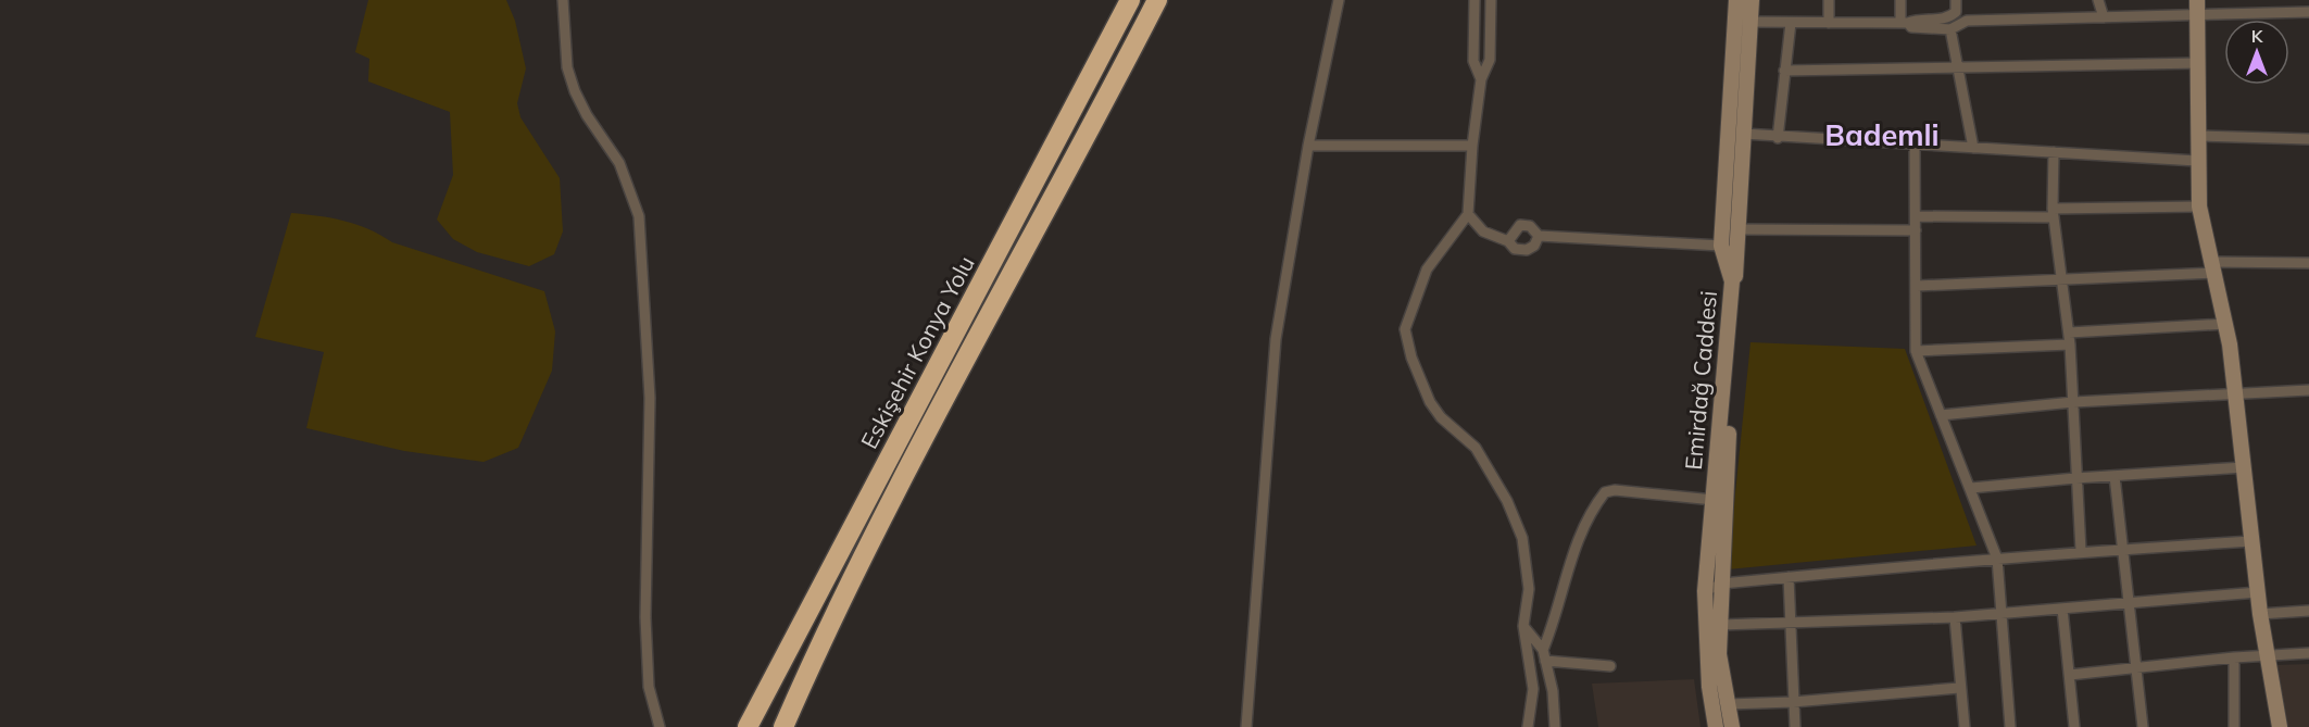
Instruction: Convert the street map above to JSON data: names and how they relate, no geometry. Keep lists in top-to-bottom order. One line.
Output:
{"streets":{"highway":["Eskişehir Konya Yolu"],"main road":["Emirdağ Caddesi"]},"districts":["Bademli"],"north":"top"}
